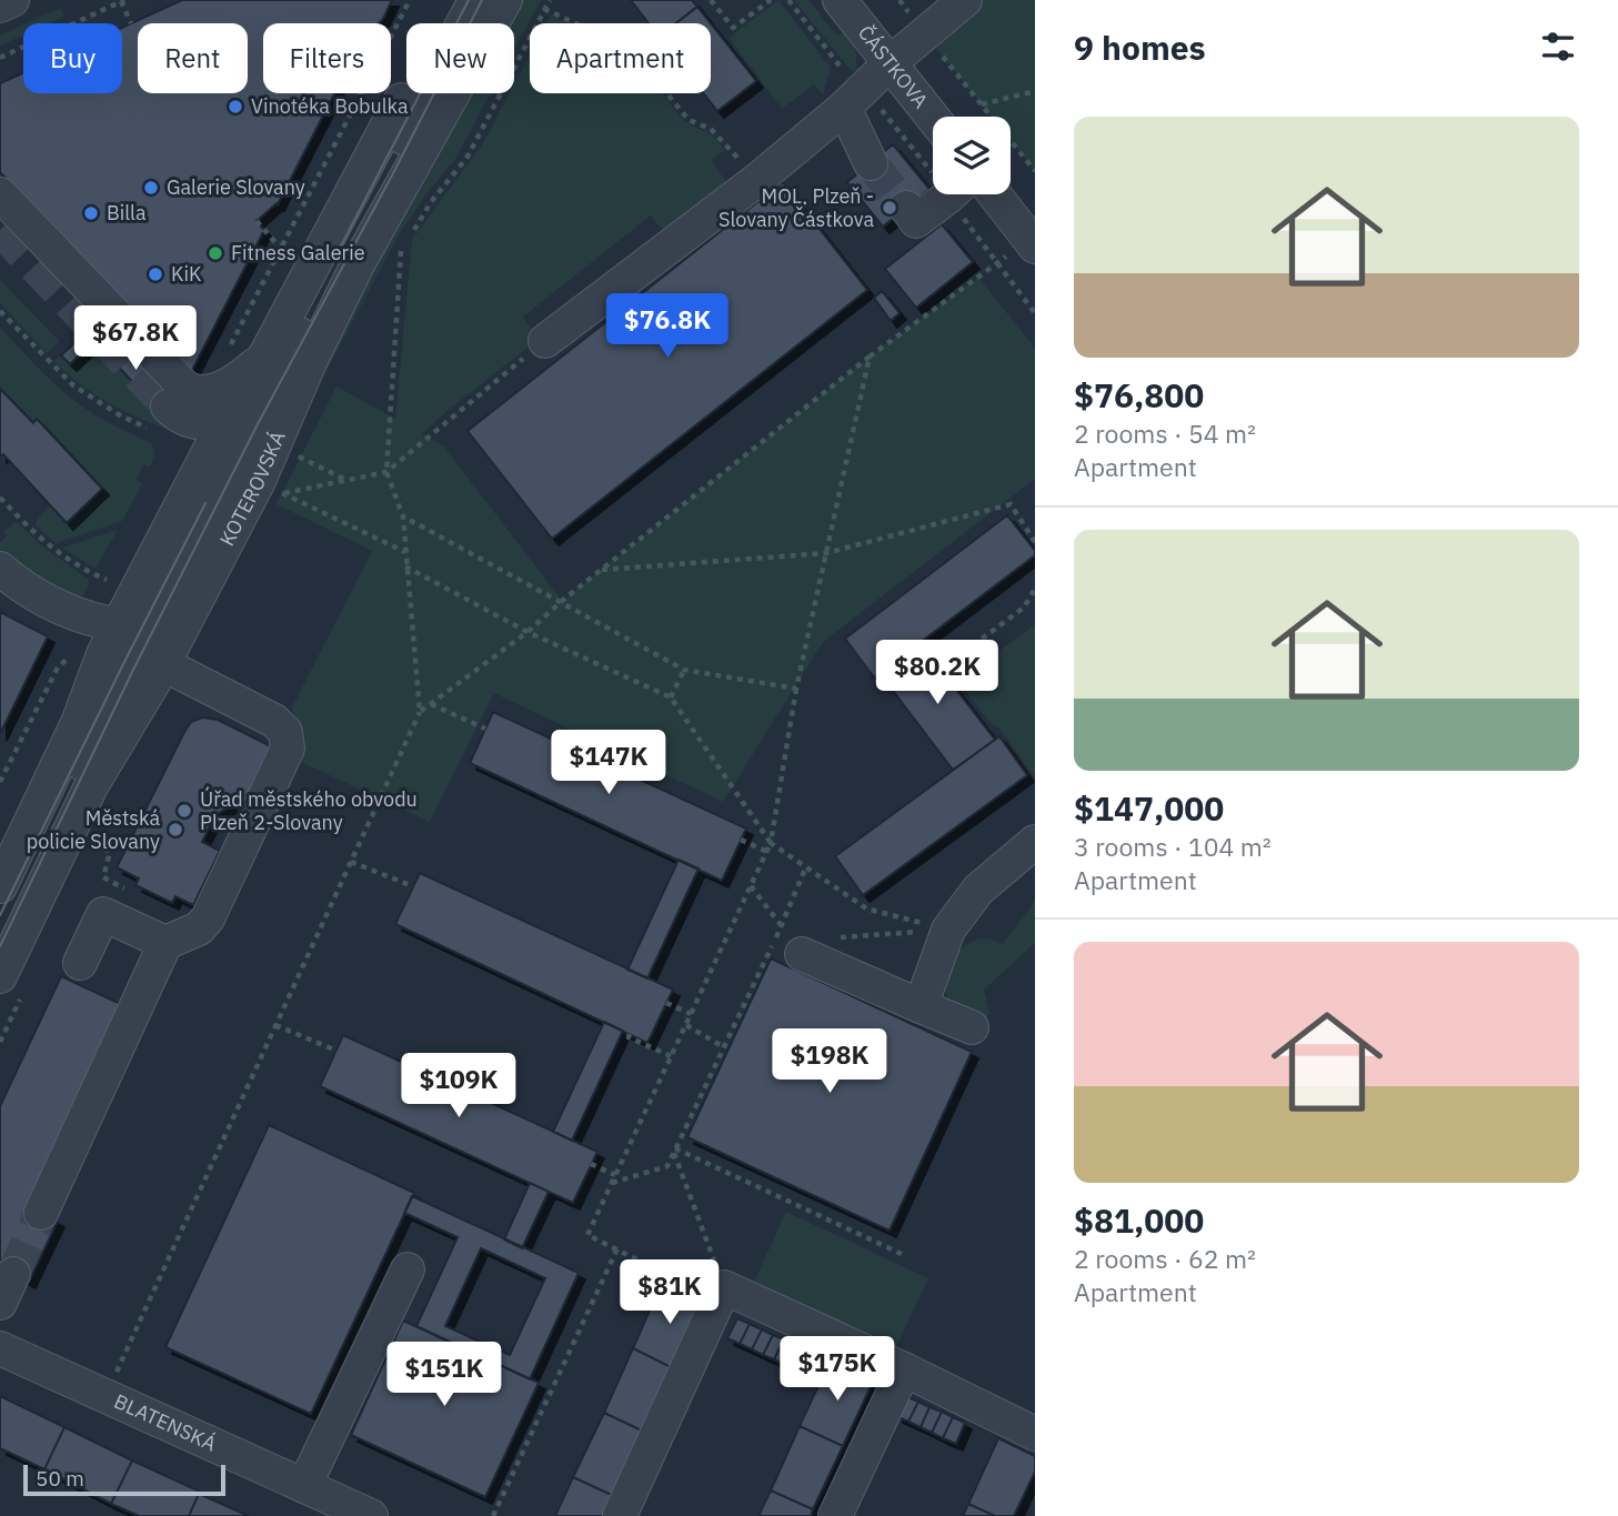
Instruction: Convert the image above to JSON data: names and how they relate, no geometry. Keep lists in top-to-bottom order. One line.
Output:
{"streets":{"street":["ČÁSTKOVA","KOTEROVSKÁ","BLATENSKÁ"]},"places":["Vinotéka Bobulka","Galerie Slovany","MOL, Plzeň - Slovany Částkova","Billa","Fitness Galerie","KiK","Úřad městského obvodu Plzeň 2-Slovany","Městská policie Slovany"],"scale_bar":"50 m","page":{"heading":"9 homes","chip":["Buy","Rent","Filters","New","Apartment"],"list":[{"name":"$76,800","note":"2 rooms · 54 m² · Apartment"},{"name":"$147,000","note":"3 rooms · 104 m² · Apartment"},{"name":"$81,000","note":"2 rooms · 62 m² · Apartment"}],"price":["$76.8K","$67.8K","$80.2K","$147K","$198K","$109K","$81K","$175K","$151K"],"scale":"50 m"}}
